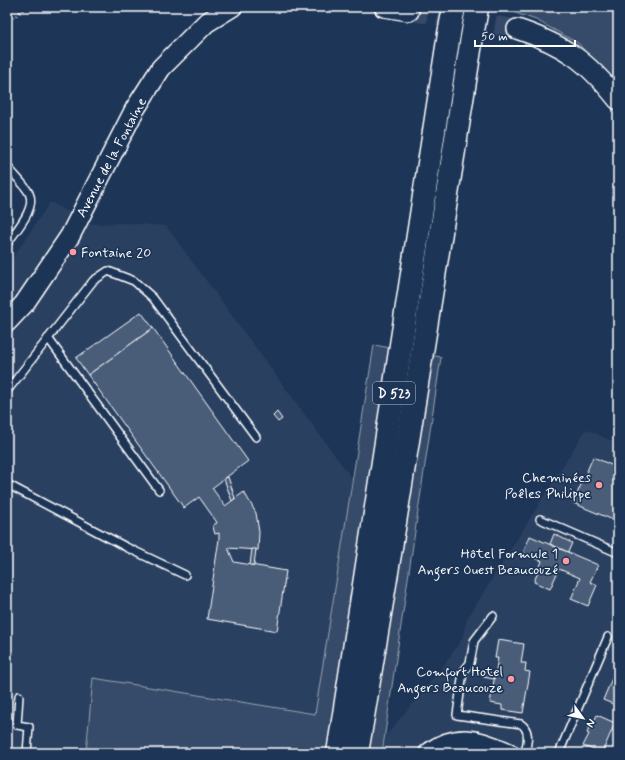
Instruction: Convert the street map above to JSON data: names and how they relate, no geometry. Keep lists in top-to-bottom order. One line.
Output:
{"streets":{"highway":["D 523"],"street":["Avenue de la Fontaine"]},"places":["Fontaine 20","Cheminées Poêles Philippe","Hôtel Formule 1 Angers Ouest Beaucouzé","Comfort Hotel Angers Beaucouze"],"scale_bar":"50 m","north":"bottom right"}
